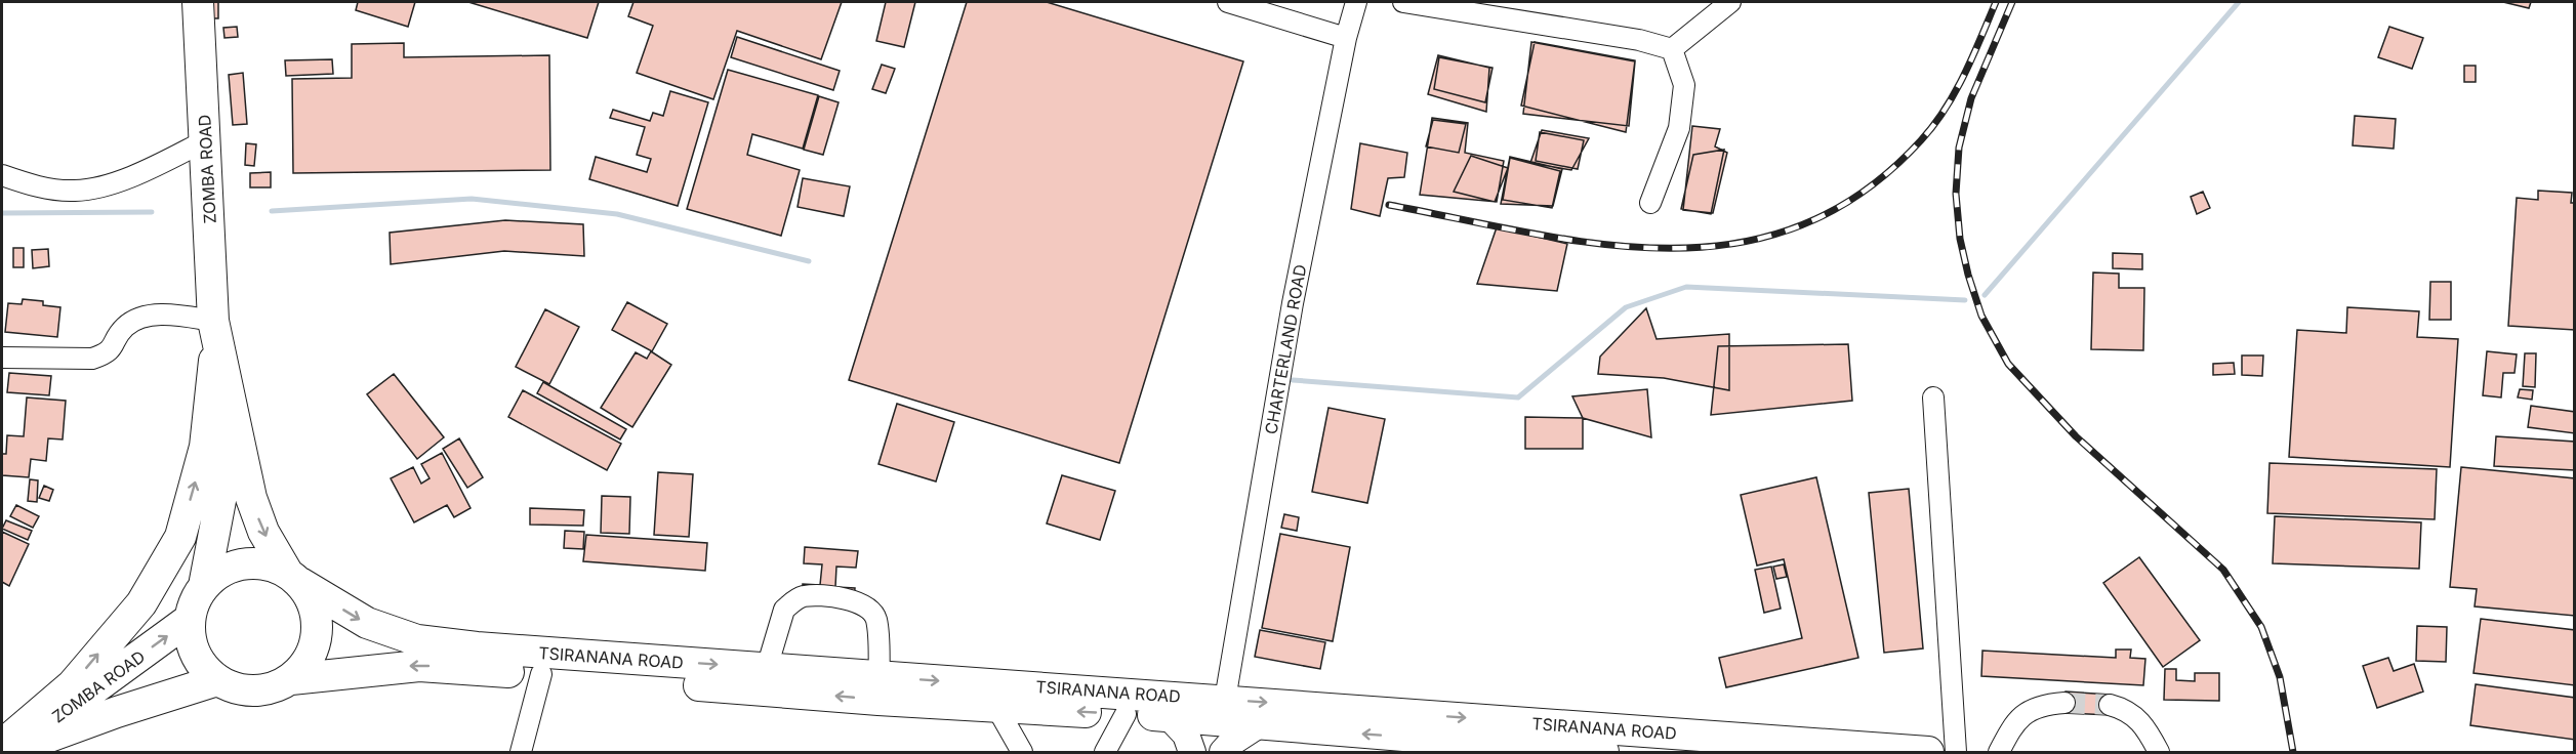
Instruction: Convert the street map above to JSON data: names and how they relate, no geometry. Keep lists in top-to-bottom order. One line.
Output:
{"streets":{"highway":["ZOMBA ROAD","TSIRANANA ROAD"],"street":["CHARTERLAND ROAD"]},"crossings":[["ZOMBA ROAD","TSIRANANA ROAD"],["CHARTERLAND ROAD","TSIRANANA ROAD"]]}
